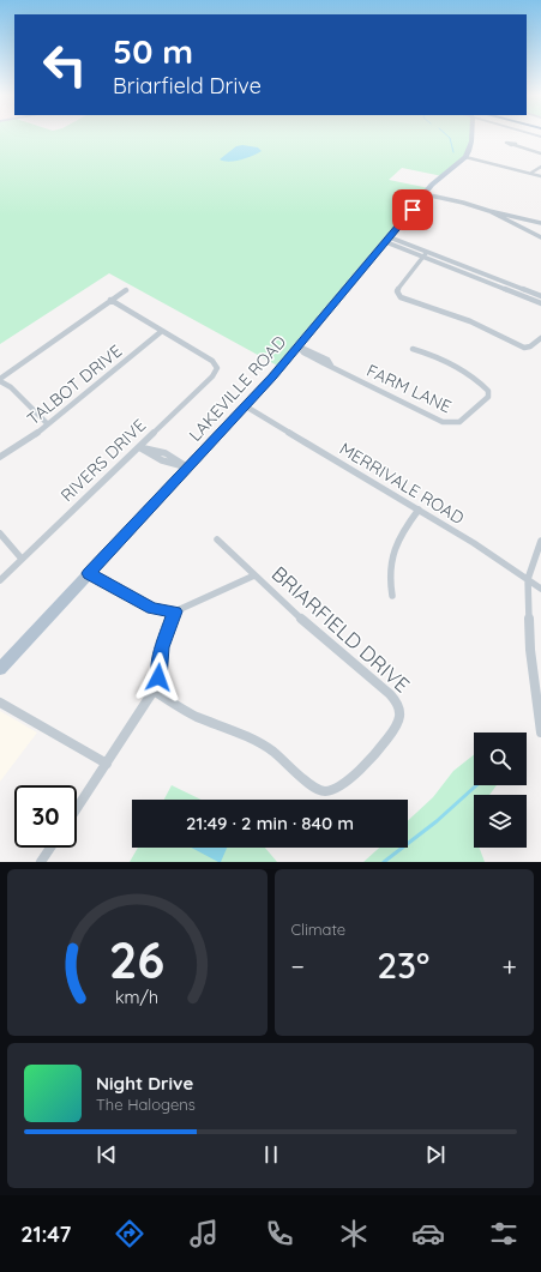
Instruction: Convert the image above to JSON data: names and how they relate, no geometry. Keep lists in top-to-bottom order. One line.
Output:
{"streets":{"main road":["LAKEVILLE ROAD"],"street":["TALBOT DRIVE","FARM LANE","RIVERS DRIVE","MERRIVALE ROAD","BRIARFIELD DRIVE"]},"crossings":[["TALBOT DRIVE","RIVERS DRIVE"],["LAKEVILLE ROAD","FARM LANE"],["LAKEVILLE ROAD","MERRIVALE ROAD"]],"page":{"turn":["50 m","Briarfield Drive"],"limit":"30","trip":"21:49 · 2 min · 840 m","tile":"Climate","heat":["−","23°","+"],"song":["Night Drive","The Halogens"],"tabs":"21:47","gauge":["26","km/h"]}}
